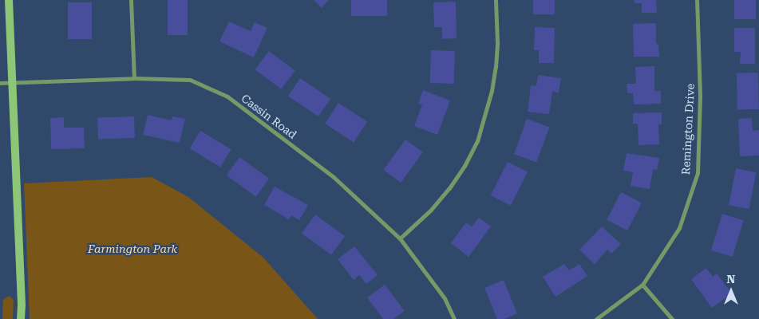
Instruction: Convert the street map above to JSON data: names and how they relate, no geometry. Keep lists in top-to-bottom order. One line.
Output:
{"streets":{"street":["Cassin Road","Remington Drive"]},"parks":["Farmington Park"],"north":"top"}
